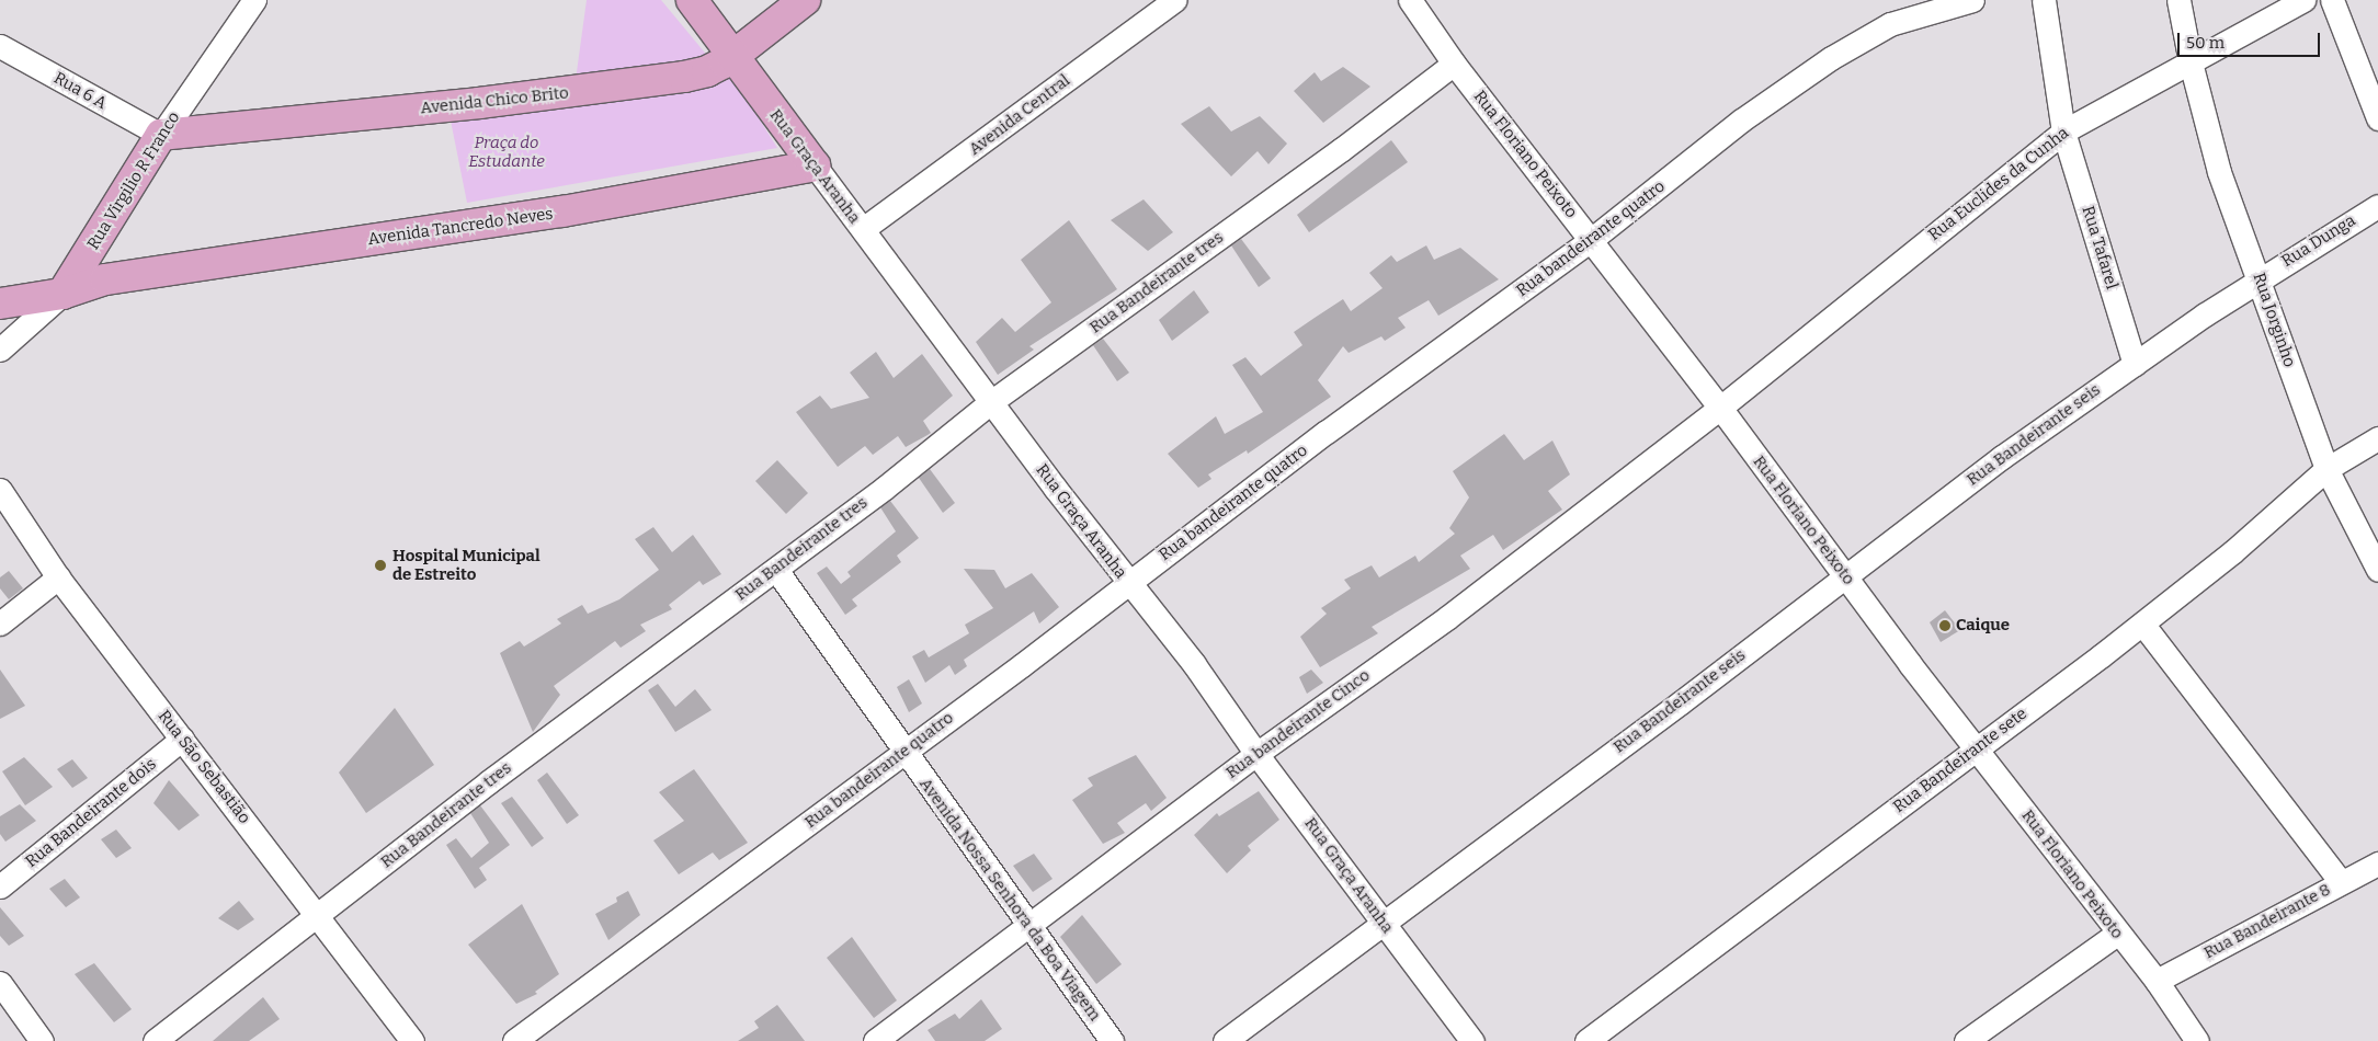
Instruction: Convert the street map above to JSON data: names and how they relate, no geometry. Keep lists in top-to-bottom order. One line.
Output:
{"streets":{"main road":["Avenida Chico Brito","Rua Graça Aranha","Rua Virgilio R Franco","Avenida Tancredo Neves"],"street":["Rua 6 A","Avenida Central","Rua Floriano Peixoto","Rua Euclides da Cunha","Rua bandeirante quatro","Rua Dunga","Rua Tafarel","Rua Bandeirante tres","Rua Jorginho","Rua Bandeirante seis","Rua bandeirante Cinco","Rua Bandeirante sete","Rua São Sebastião","Rua Bandeirante dois","Avenida Nossa Senhora da Boa Viagem","Rua Bandeirante 8"]},"crossings":[["Rua 6 A","Avenida Chico Brito"],["Rua 6 A","Rua Virgilio R Franco"],["Avenida Chico Brito","Rua Graça Aranha"],["Avenida Chico Brito","Rua Virgilio R Franco"],["Avenida Central","Rua Graça Aranha"],["Rua Floriano Peixoto","Rua Euclides da Cunha"],["Rua Floriano Peixoto","Rua bandeirante quatro"],["Rua Floriano Peixoto","Rua Bandeirante tres"],["Rua Floriano Peixoto","Rua Bandeirante seis"],["Rua Floriano Peixoto","Rua bandeirante Cinco"],["Rua Floriano Peixoto","Rua Bandeirante sete"],["Rua Floriano Peixoto","Rua Bandeirante 8"],["Rua Graça Aranha","Avenida Tancredo Neves"],["Rua Graça Aranha","Rua bandeirante quatro"],["Rua Graça Aranha","Rua Bandeirante tres"],["Rua Graça Aranha","Rua Bandeirante seis"],["Rua Graça Aranha","Rua bandeirante Cinco"],["Rua Virgilio R Franco","Avenida Tancredo Neves"],["Rua Euclides da Cunha","Rua Tafarel"],["Rua Euclides da Cunha","Rua Jorginho"],["Rua Euclides da Cunha","Rua bandeirante Cinco"],["Rua bandeirante quatro","Avenida Nossa Senhora da Boa Viagem"],["Rua Dunga","Rua Tafarel"],["Rua Dunga","Rua Jorginho"],["Rua Dunga","Rua Bandeirante seis"],["Rua Tafarel","Rua Bandeirante seis"],["Rua Bandeirante tres","Rua São Sebastião"],["Rua Bandeirante tres","Avenida Nossa Senhora da Boa Viagem"],["Rua Jorginho","Rua Bandeirante sete"],["Rua bandeirante Cinco","Avenida Nossa Senhora da Boa Viagem"],["Rua São Sebastião","Rua Bandeirante dois"]],"parks":["Praça do Estudante"],"places":["Hospital Municipal de Estreito","Caique"],"scale_bar":"50 m"}
